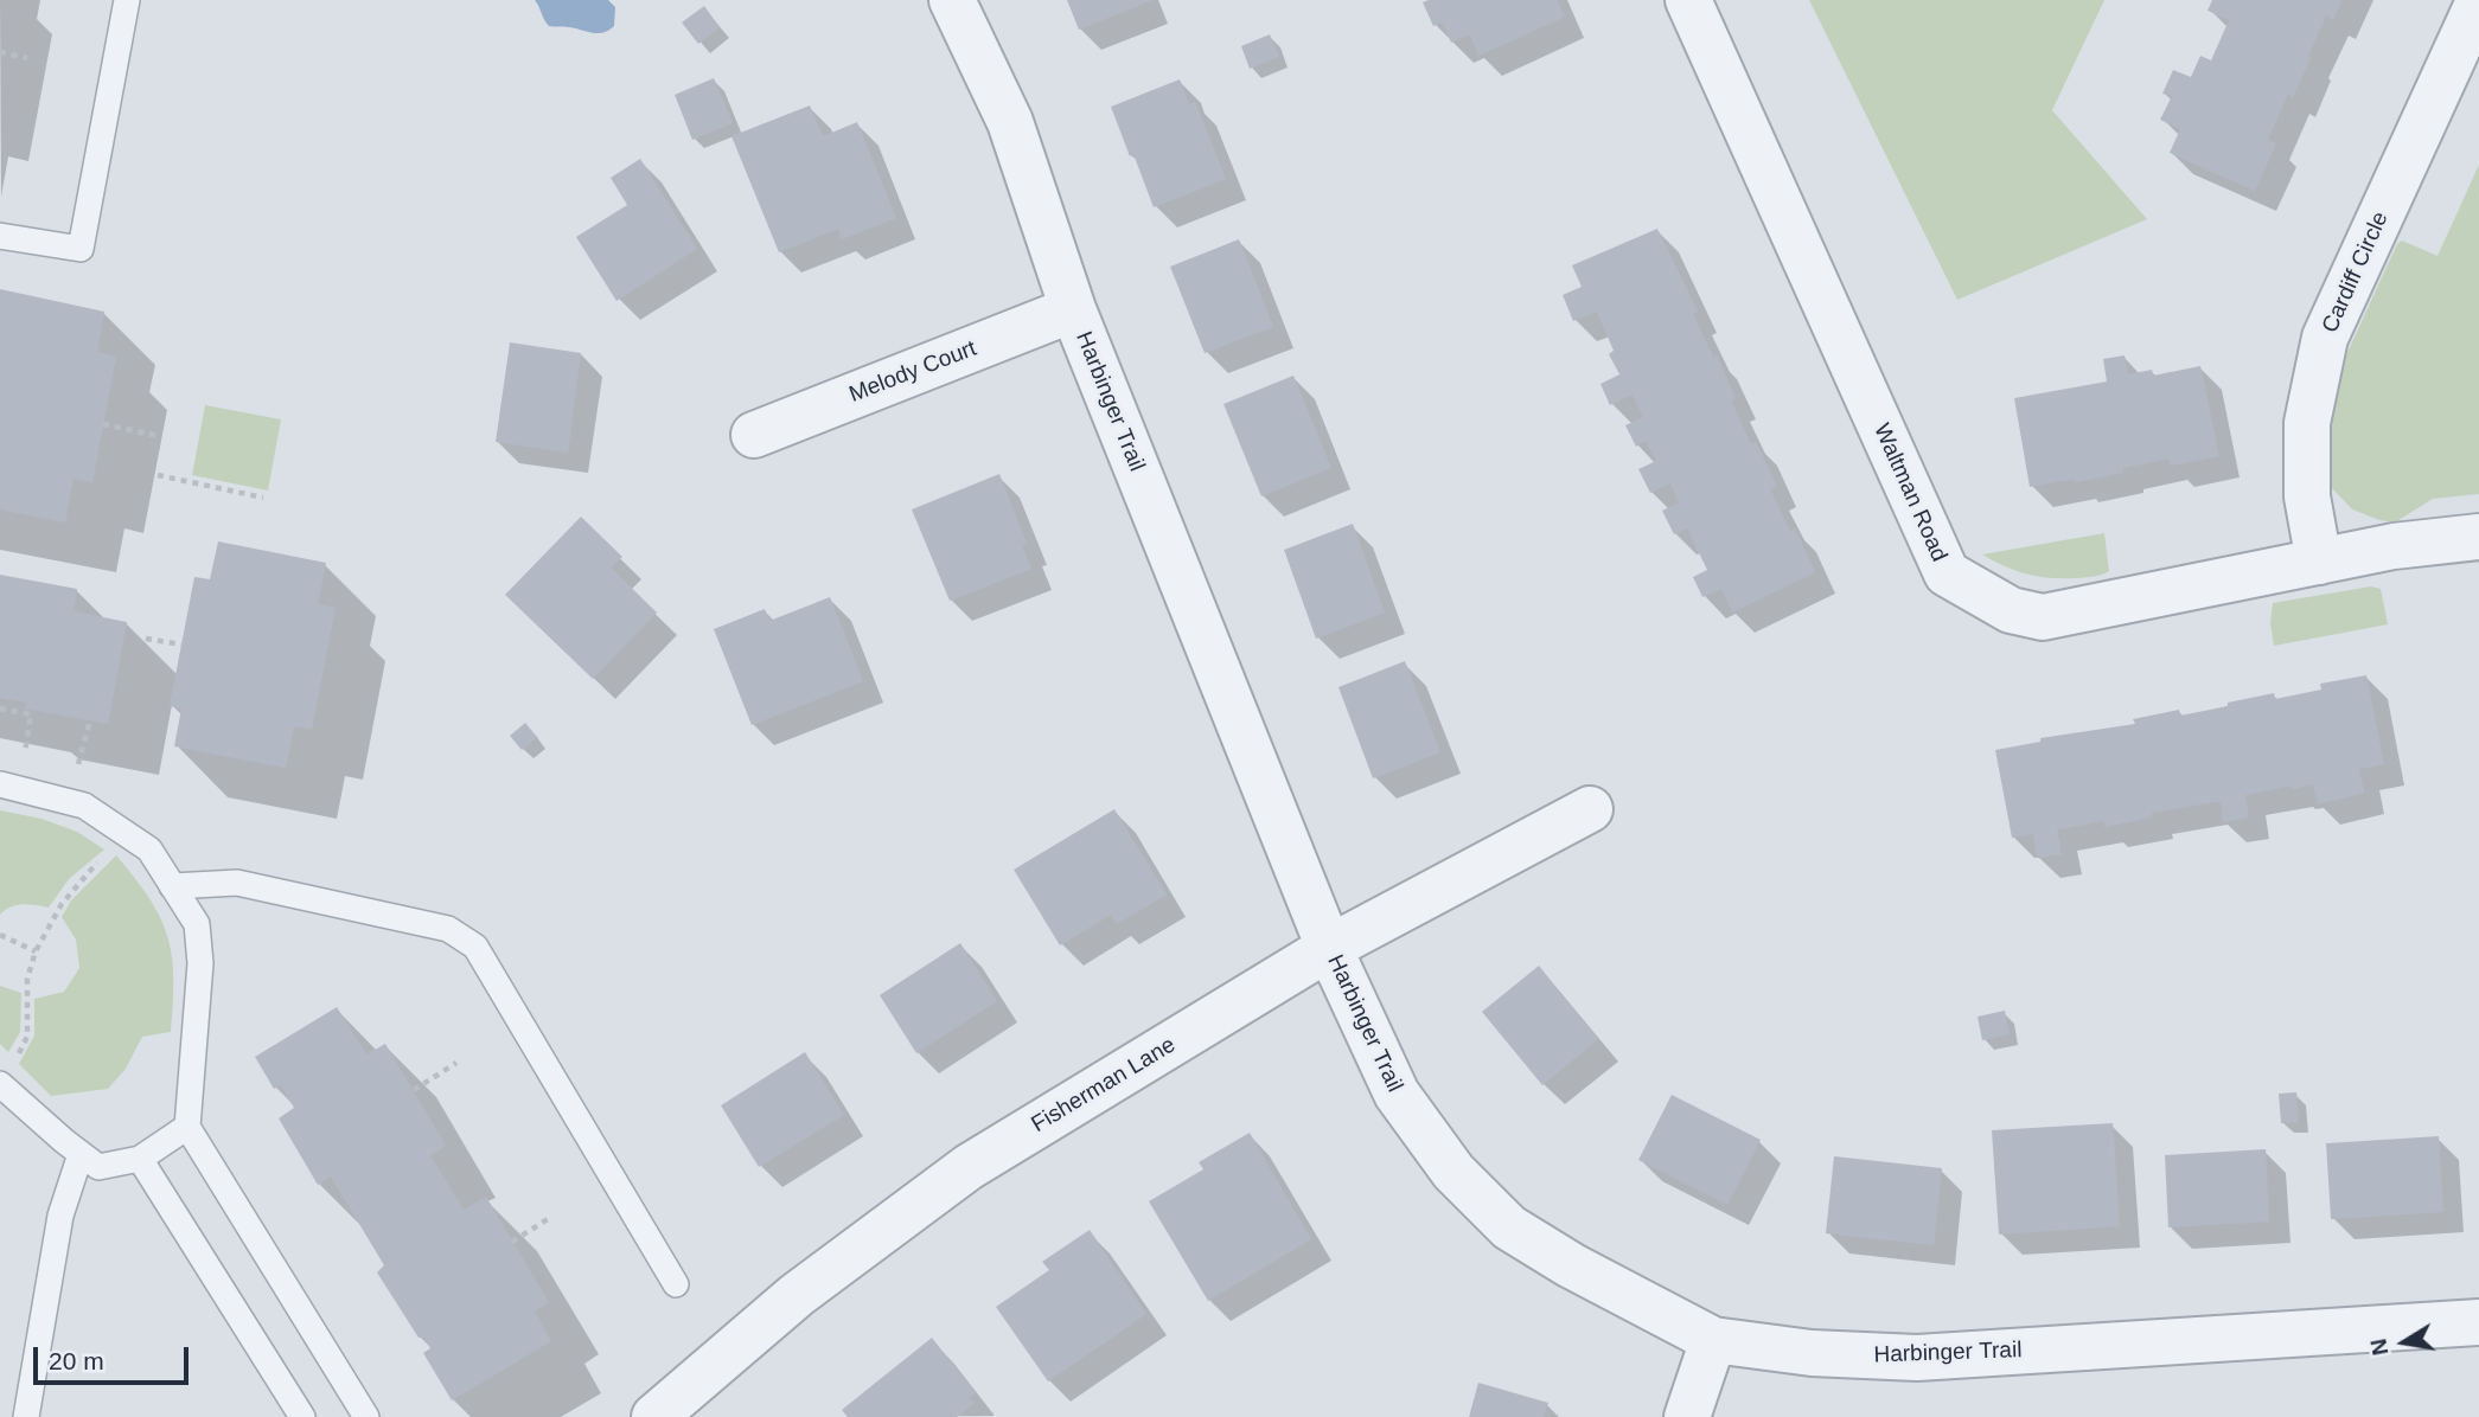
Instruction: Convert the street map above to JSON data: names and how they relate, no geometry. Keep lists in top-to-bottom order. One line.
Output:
{"streets":{"street":["Cardiff Circle","Melody Court","Harbinger Trail","Waltman Road","Fisherman Lane"]},"crossings":[["Cardiff Circle","Waltman Road"],["Melody Court","Harbinger Trail"],["Harbinger Trail","Fisherman Lane"]],"scale_bar":"20 m","north":"left"}
